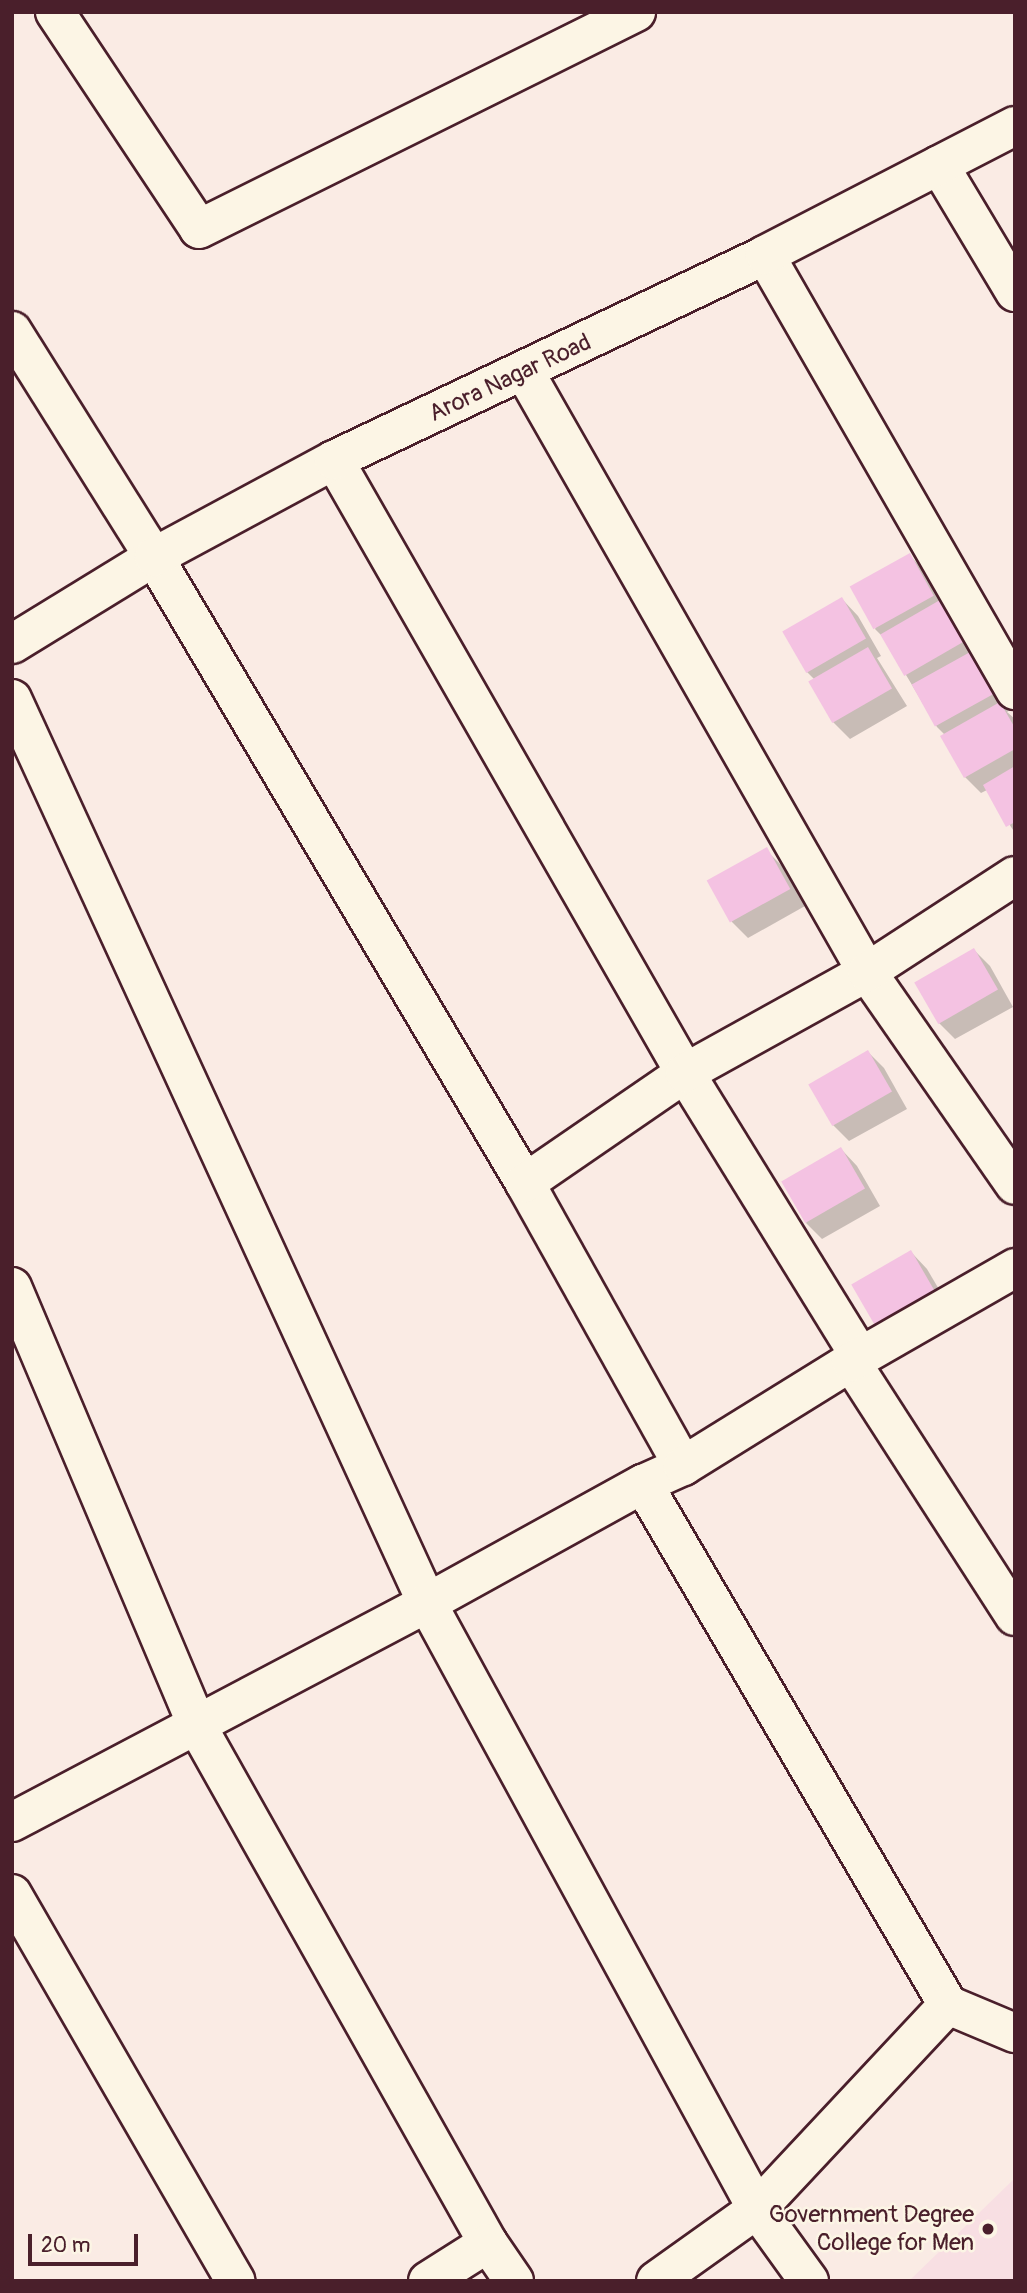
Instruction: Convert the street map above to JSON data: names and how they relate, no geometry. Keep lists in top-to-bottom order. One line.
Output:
{"streets":{"street":["Arora Nagar Road"]},"places":["Government Degree College for Men"],"scale_bar":"20 m"}
